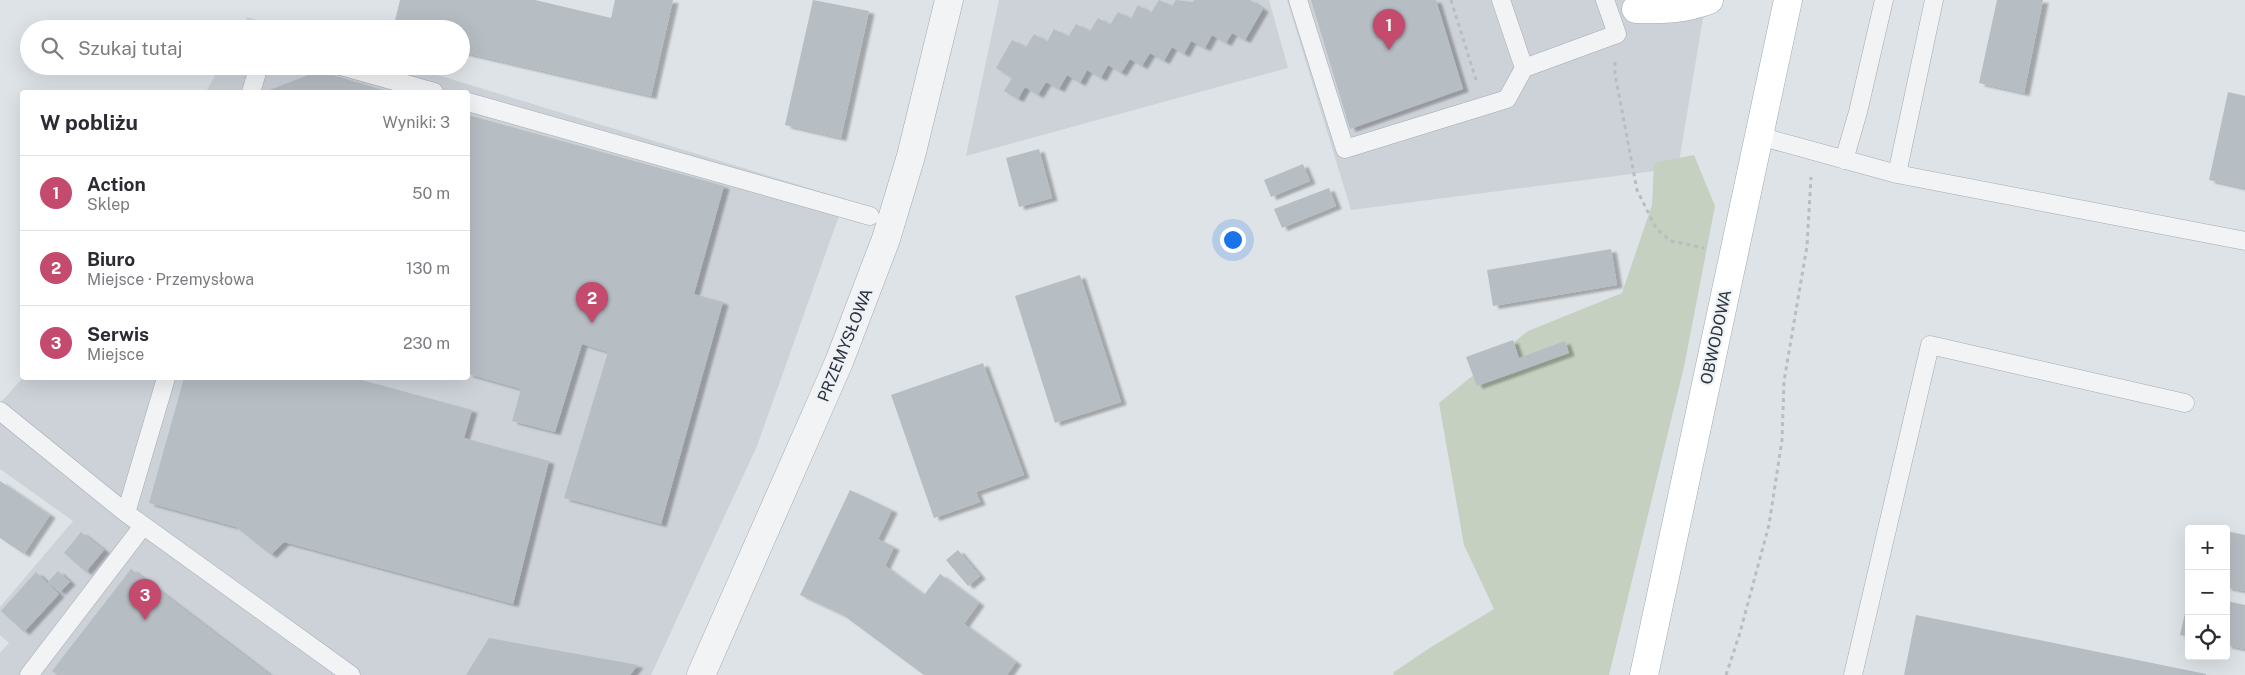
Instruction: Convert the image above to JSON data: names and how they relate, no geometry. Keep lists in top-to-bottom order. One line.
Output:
{"streets":{"main road":["OBWODOWA"],"street":["PRZEMYSŁOWA"]},"page":{"pins":["1","2","3"],"search":"Szukaj tutaj","heading":["W pobliżu","Wyniki: 3"],"list":[{"mark":"1","name":"Action","note":"Sklep","value":"50 m"},{"mark":"2","name":"Biuro","note":"Miejsce · Przemysłowa","value":"130 m"},{"mark":"3","name":"Serwis","note":"Miejsce","value":"230 m"}],"map_buttons":["+","−"]}}
